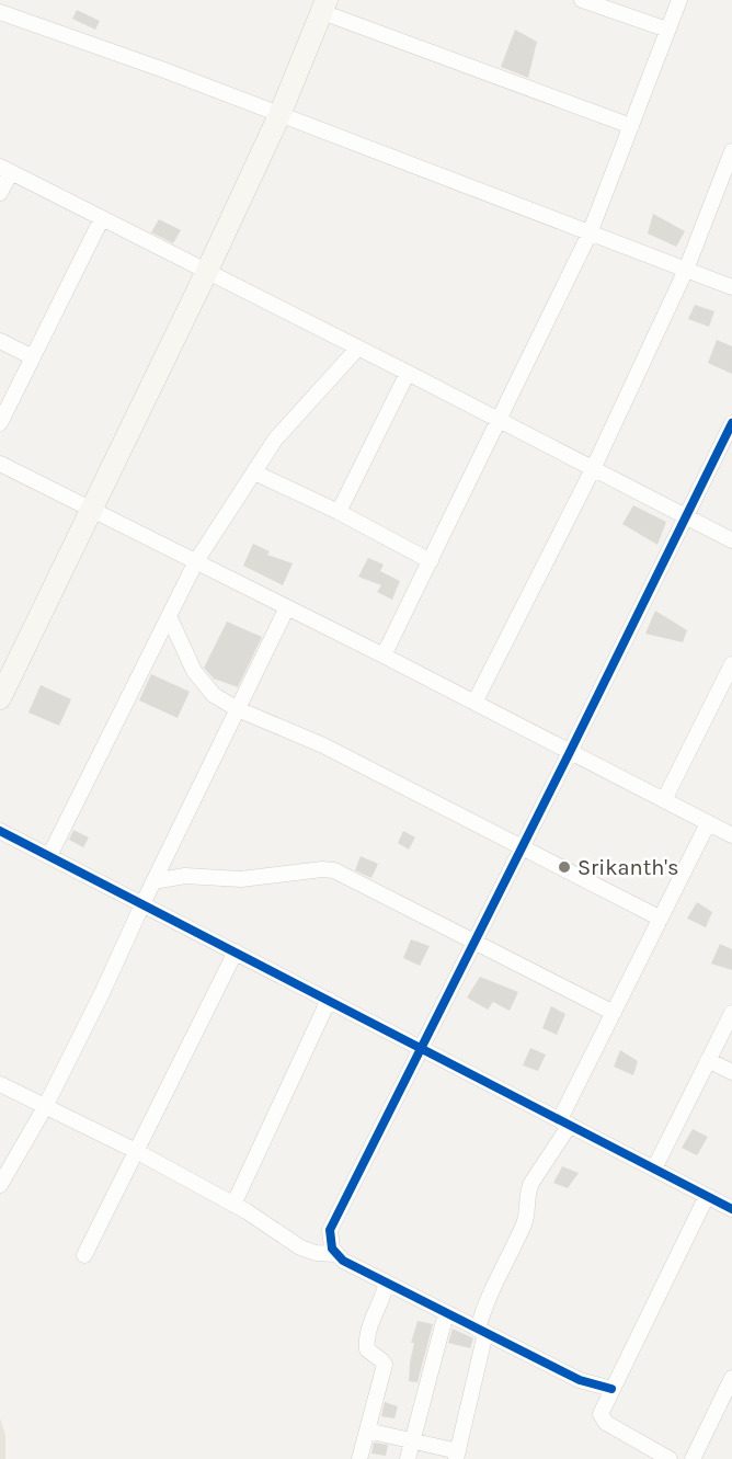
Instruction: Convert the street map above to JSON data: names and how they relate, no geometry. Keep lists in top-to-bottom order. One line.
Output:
{"places":["Srikanth's"]}
